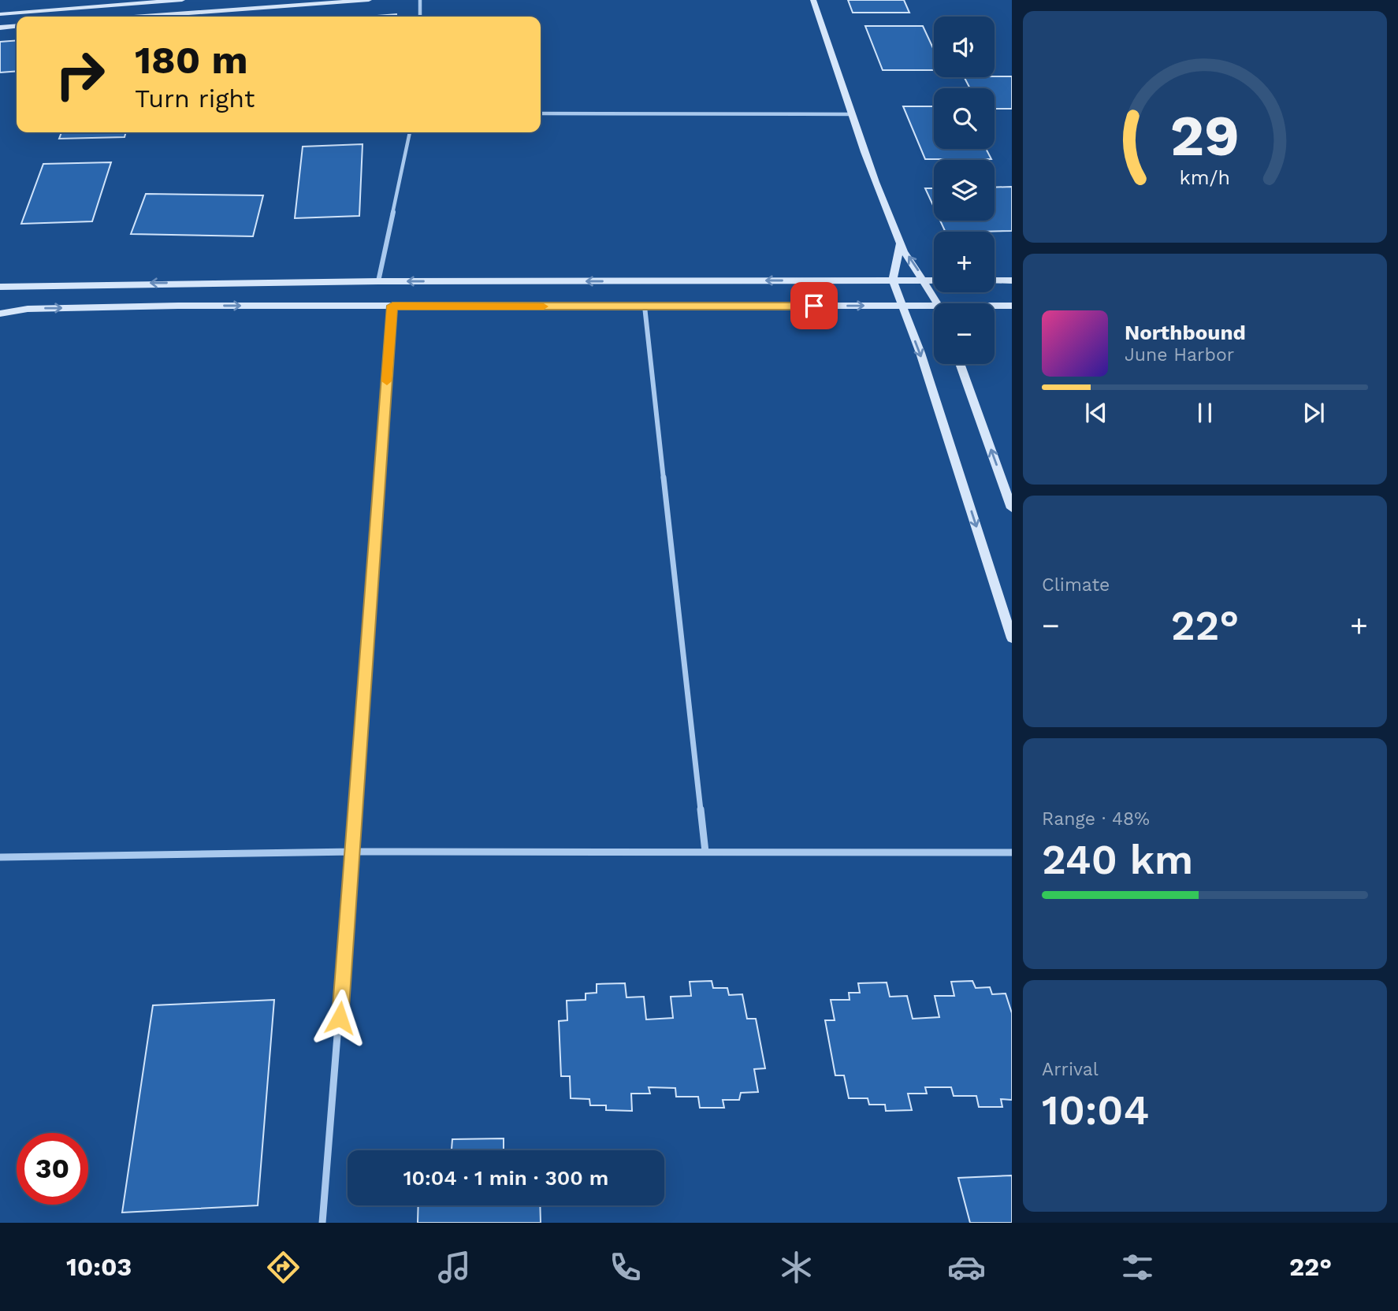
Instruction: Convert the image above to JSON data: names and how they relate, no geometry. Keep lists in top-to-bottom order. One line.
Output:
{"page":{"map_buttons":["+","−"],"turn":["180 m","Turn right"],"song":["Northbound","June Harbor"],"tile":["Climate",["Range · 48%","240 km"],["Arrival","10:04"]],"heat":["−","22°","+"],"limit":"30","trip":"10:04 · 1 min · 300 m","tabs":["10:03","22°"],"gauge":["29","km/h"]}}
